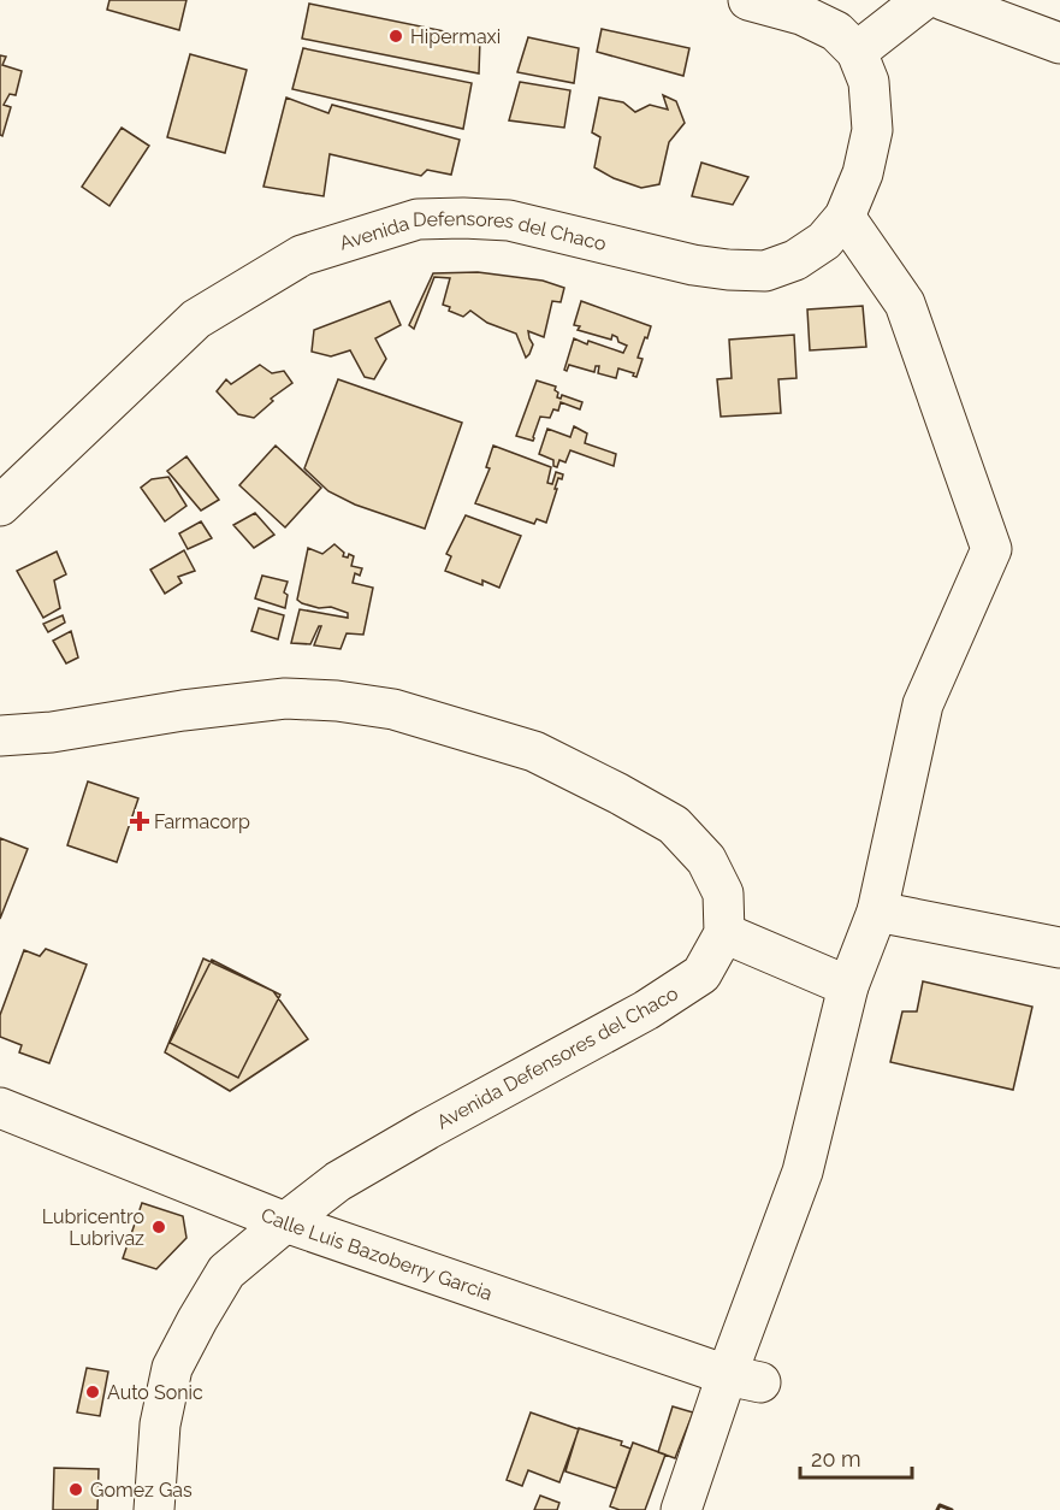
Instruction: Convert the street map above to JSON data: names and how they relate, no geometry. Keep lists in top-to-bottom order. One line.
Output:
{"streets":{"main road":["Avenida Defensores del Chaco","Calle Luis Bazoberry Garcia"]},"crossings":[["Avenida Defensores del Chaco","Calle Luis Bazoberry Garcia"]],"places":{"other":["Hipermaxi","Lubricentro Lubrivaz","Auto Sonic","Gomez Gas"],"health":["Farmacorp"]},"scale_bar":"20 m"}
